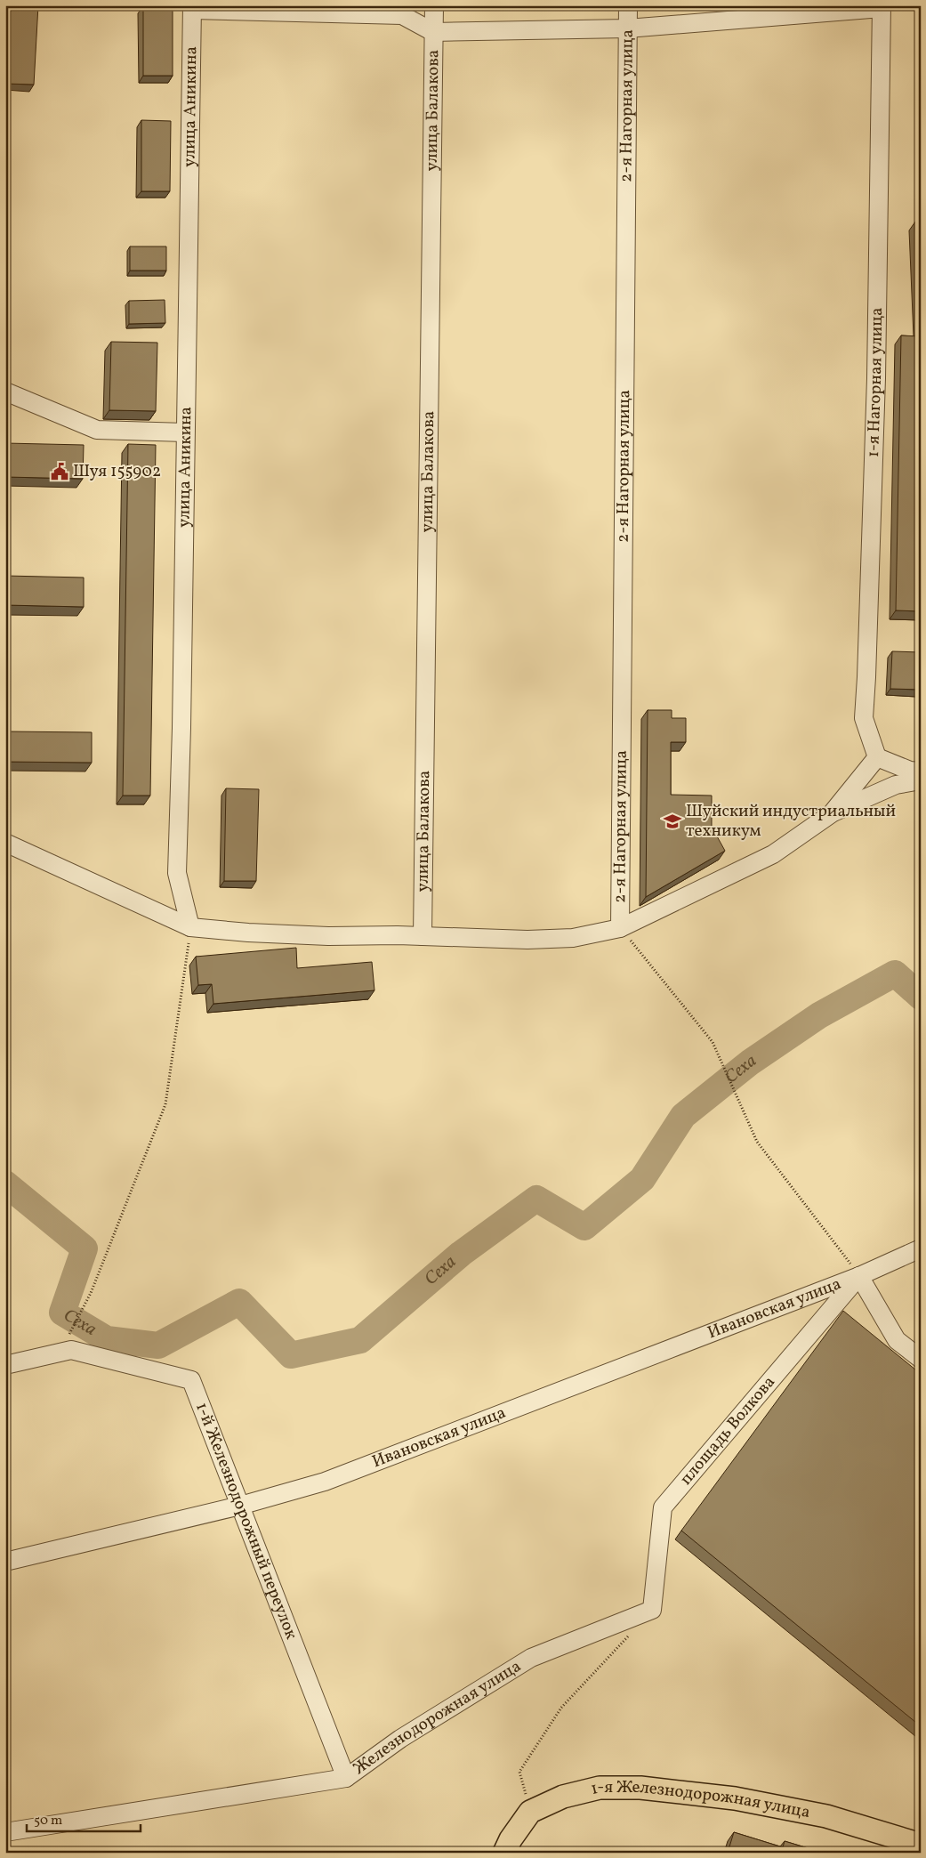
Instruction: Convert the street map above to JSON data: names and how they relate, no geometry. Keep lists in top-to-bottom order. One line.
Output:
{"streets":{"main road":["1-я Железнодорожная улица"],"street":["улица Аникина","2-я Нагорная улица","улица Балакова","1-я Нагорная улица","Ивановская улица","площадь Волкова","1-й Железнодорожный переулок","Железнодорожная улица"]},"crossings":[["Ивановская улица","площадь Волкова"],["Ивановская улица","1-й Железнодорожный переулок"],["площадь Волкова","Железнодорожная улица"],["1-й Железнодорожный переулок","Железнодорожная улица"]],"water":["Сеха"],"places":{"public building":["Шуя 155902"],"school or university":["Шуйский индустриальный техникум"]},"scale_bar":"50 m"}
